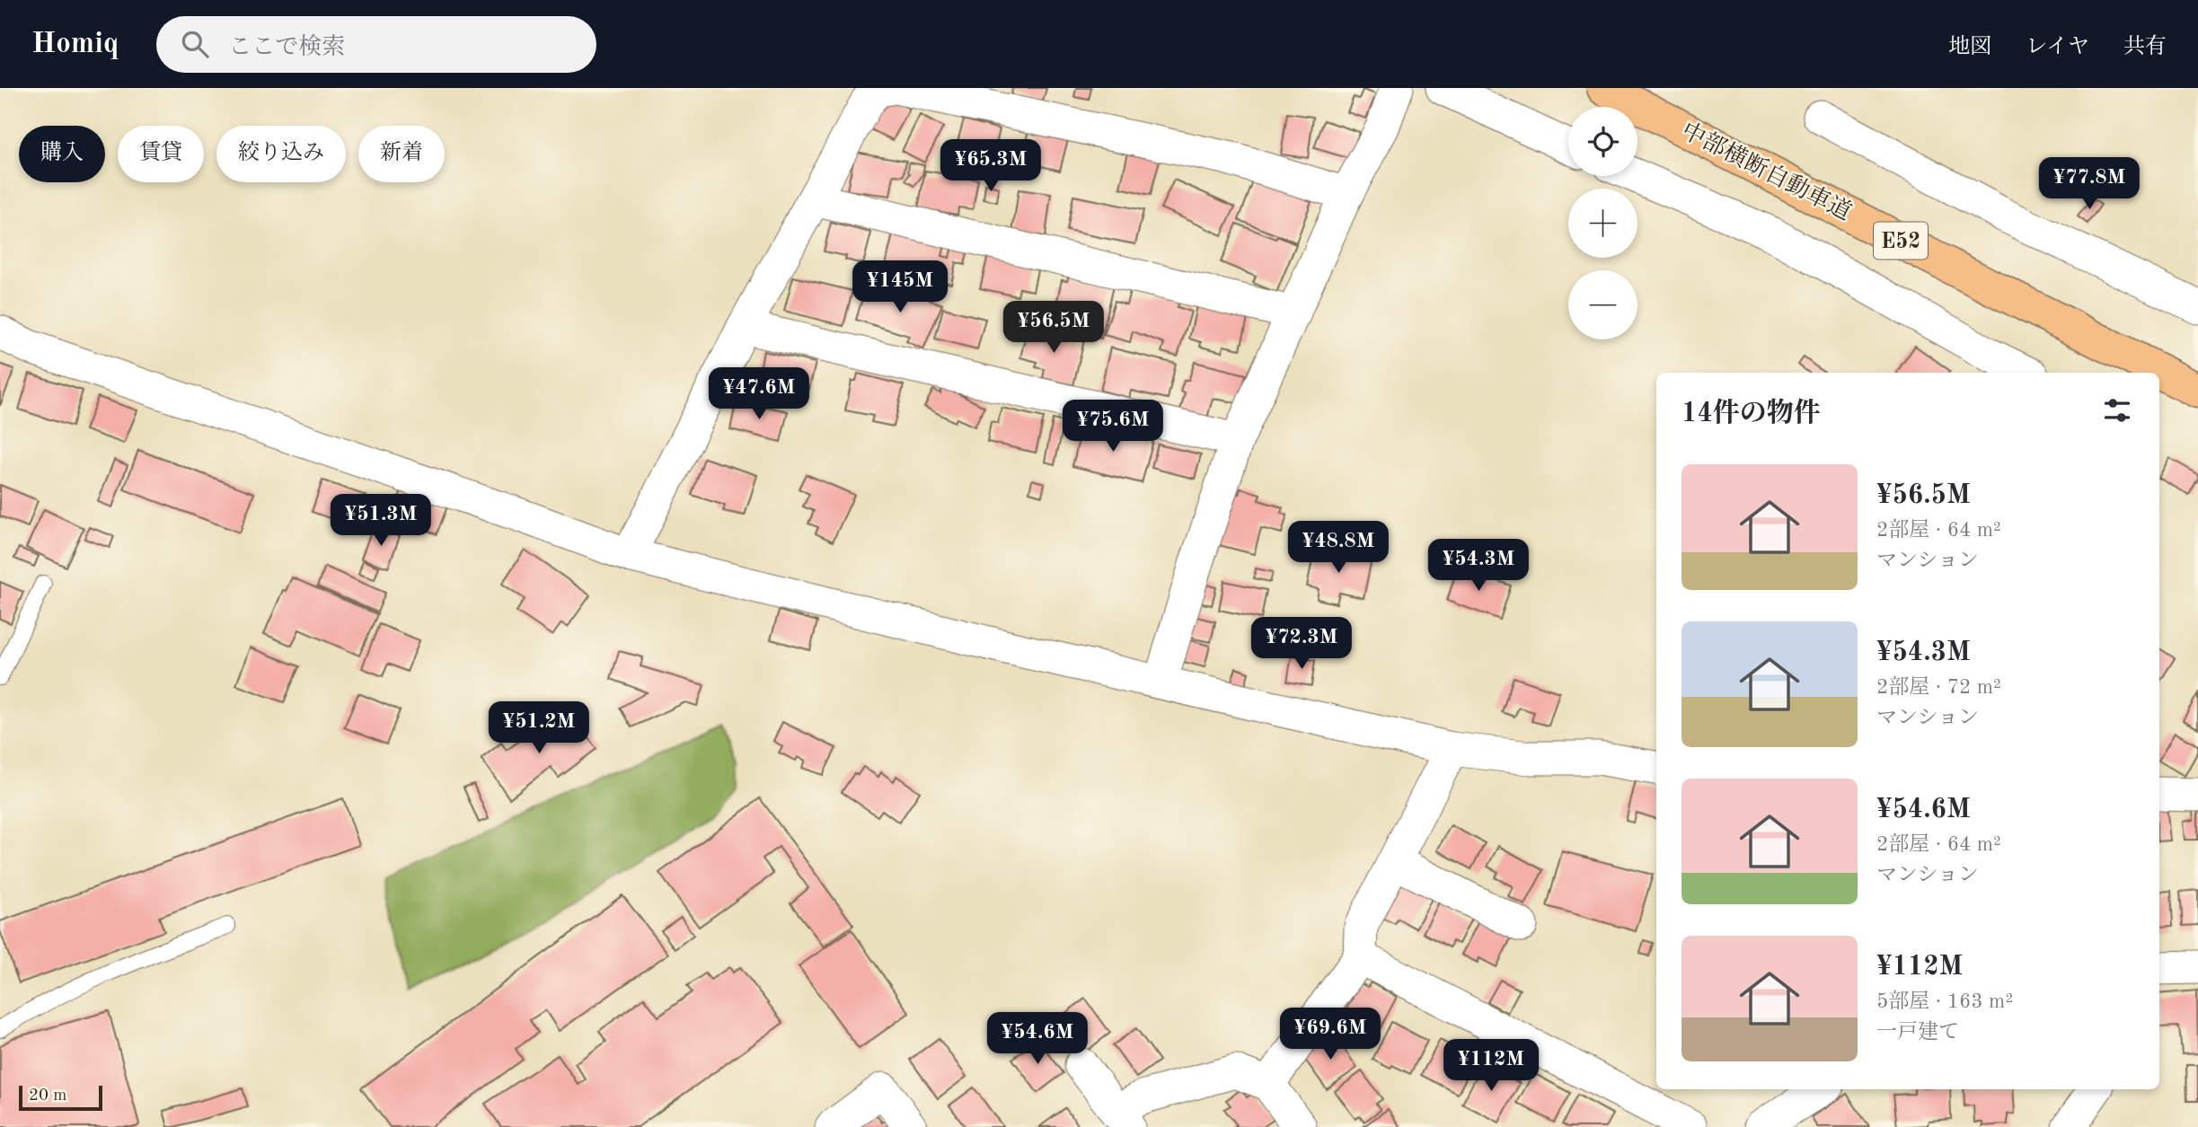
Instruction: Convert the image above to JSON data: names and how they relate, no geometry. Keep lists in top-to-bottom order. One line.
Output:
{"streets":{"highway":["中部横断自動車道","E52"]},"scale_bar":"20 m","page":{"header":"Homiq","search":"ここで検索","nav":["地図","レイヤ","共有"],"map_buttons":["+","−"],"chip":["購入","賃貸","絞り込み","新着"],"price":["¥65.3M","¥77.8M","¥145M","¥56.5M","¥47.6M","¥75.6M","¥51.3M","¥48.8M","¥54.3M","¥72.3M","¥51.2M","¥69.6M","¥54.6M","¥112M"],"heading":"14件の物件","list":[{"name":"¥56.5M","note":"2部屋 · 64 m² · マンション"},{"name":"¥54.3M","note":"2部屋 · 72 m² · マンション"},{"name":"¥54.6M","note":"2部屋 · 64 m² · マンション"},{"name":"¥112M","note":"5部屋 · 163 m² · 一戸建て"}],"scale":"20 m"}}
